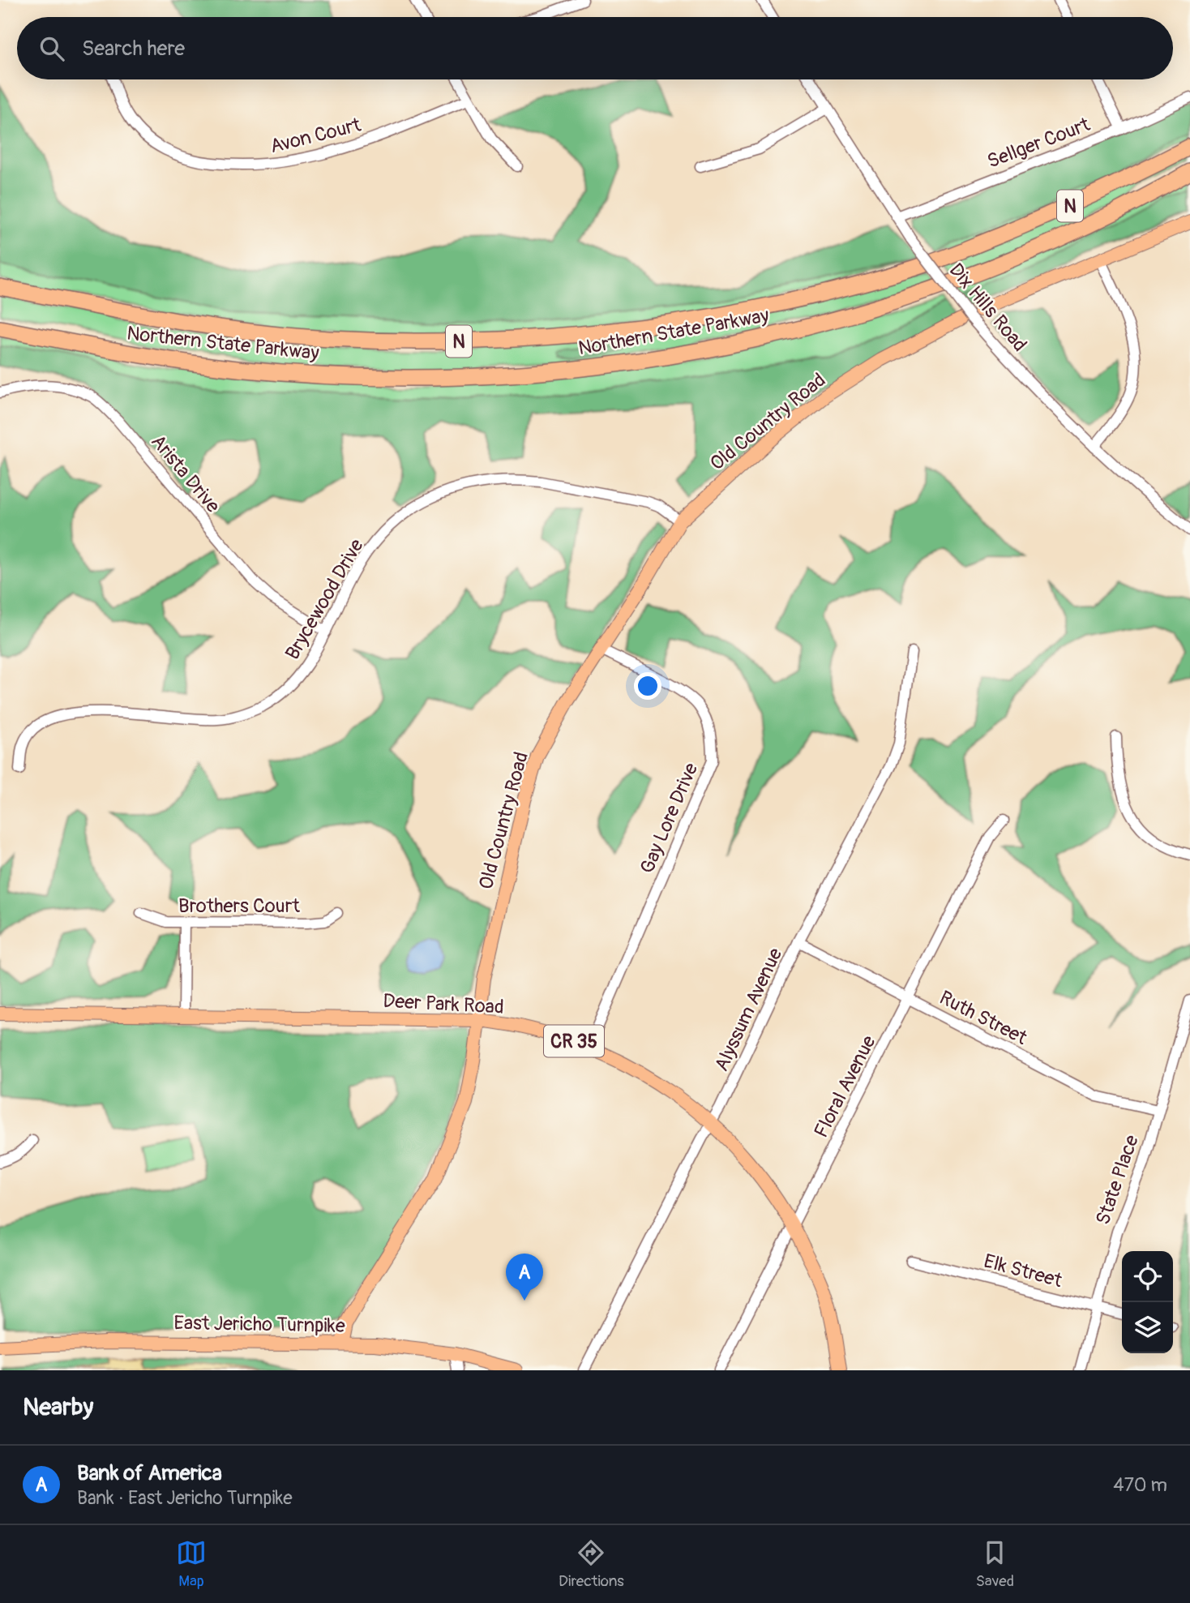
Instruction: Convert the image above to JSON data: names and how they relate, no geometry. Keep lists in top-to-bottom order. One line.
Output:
{"streets":{"highway":["N","Northern State Parkway"],"main road":["Old Country Road","Deer Park Road","CR 35","East Jericho Turnpike"],"street":["Avon Court","Sellger Court","Dix Hills Road","Arista Drive","Brycewood Drive","Gay Lore Drive","Brothers Court","Alyssum Avenue","Ruth Street","Floral Avenue","State Place","Elk Street"]},"crossings":[["Sellger Court","Dix Hills Road"],["Old Country Road","Brycewood Drive"],["Old Country Road","Gay Lore Drive"],["Old Country Road","Deer Park Road"],["Old Country Road","East Jericho Turnpike"],["Arista Drive","Brycewood Drive"],["Gay Lore Drive","Deer Park Road"],["Deer Park Road","Alyssum Avenue"],["Deer Park Road","Floral Avenue"],["Alyssum Avenue","Ruth Street"],["Ruth Street","Floral Avenue"],["Ruth Street","State Place"],["State Place","Elk Street"]],"page":{"search":"Search here","pins":"A","heading":"Nearby","list":[{"mark":"A","name":"Bank of America","note":"Bank · East Jericho Turnpike","value":"470 m"}],"nav":["Map","Directions","Saved"]}}
